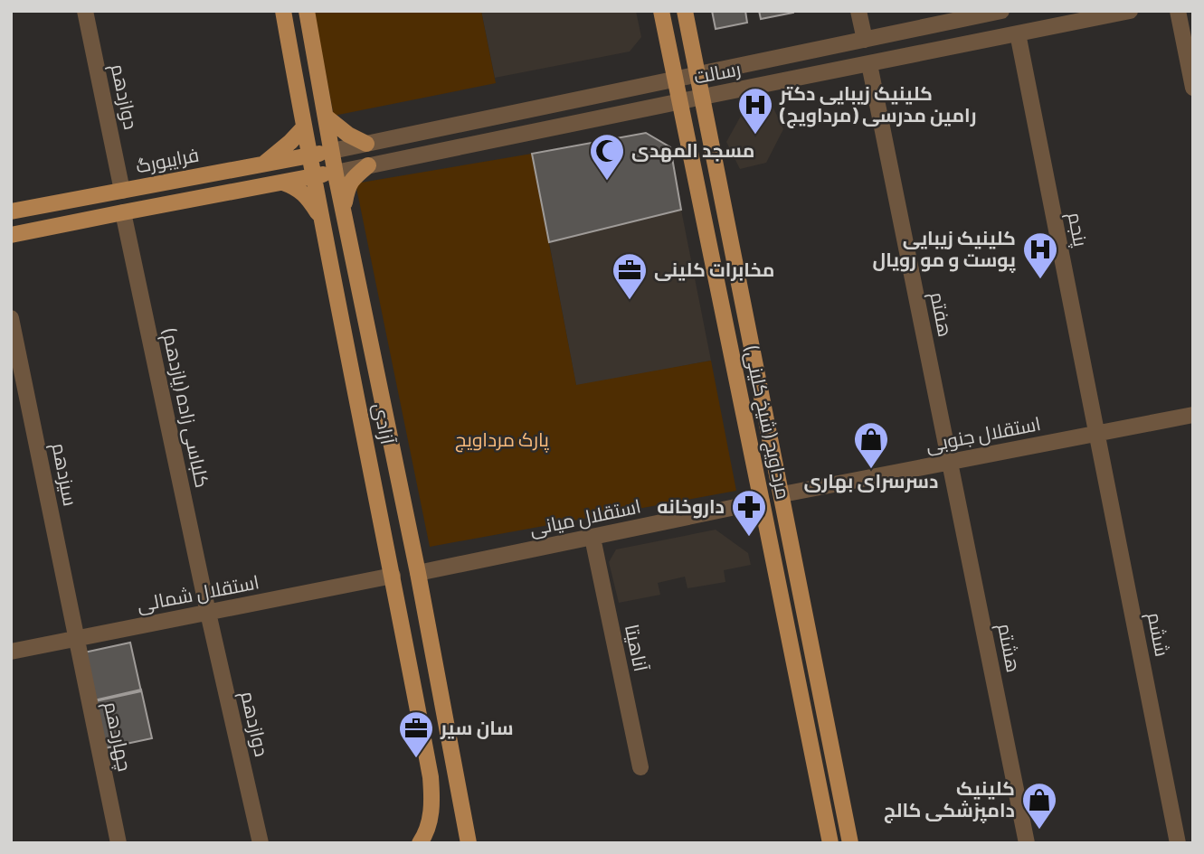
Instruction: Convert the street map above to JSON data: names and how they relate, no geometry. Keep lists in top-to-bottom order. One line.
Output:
{"streets":{"main road":["رسالت","فرایبورگ","مرداویج (شیخ کلینی)","آزادی"],"street":["دوازدهم","پنجم","هفتم","کلباسی زاده (یازدهم)","استقلال جنوبی","سیزدهم","استقلال میانی","استقلال شمالی","ششم","آناهیتا","هشتم","چهاردهم"]},"crossings":[["رسالت","فرایبورگ"],["رسالت","پنجم"],["رسالت","هفتم"],["رسالت","مرداویج (شیخ کلینی)"],["رسالت","آزادی"],["دوازدهم","فرایبورگ"],["دوازدهم","کلباسی زاده (یازدهم)"],["دوازدهم","استقلال شمالی"],["فرایبورگ","آزادی"],["پنجم","استقلال جنوبی"],["پنجم","ششم"],["هفتم","استقلال جنوبی"],["هفتم","هشتم"],["کلباسی زاده (یازدهم)","استقلال شمالی"],["مرداویج (شیخ کلینی)","استقلال جنوبی"],["مرداویج (شیخ کلینی)","استقلال میانی"],["آزادی","استقلال میانی"],["آزادی","استقلال شمالی"],["استقلال جنوبی","ششم"],["استقلال جنوبی","هشتم"],["سیزدهم","استقلال شمالی"],["سیزدهم","چهاردهم"],["استقلال میانی","آناهیتا"],["استقلال شمالی","چهاردهم"]],"parks":["پارک مرداویج"],"places":{"hospital":["کلینیک زیبایی دکتر رامین مدرسی (مرداویج)","کلینیک زیبایی پوست و مو رویال"],"mosque":["مسجد المهدی"],"office":["مخابرات کلینی","سان سیر"],"shop":["دسرسرای بهاری","کلینیک دامپزشکی کالج"],"pharmacy":["داروخانه"]}}
